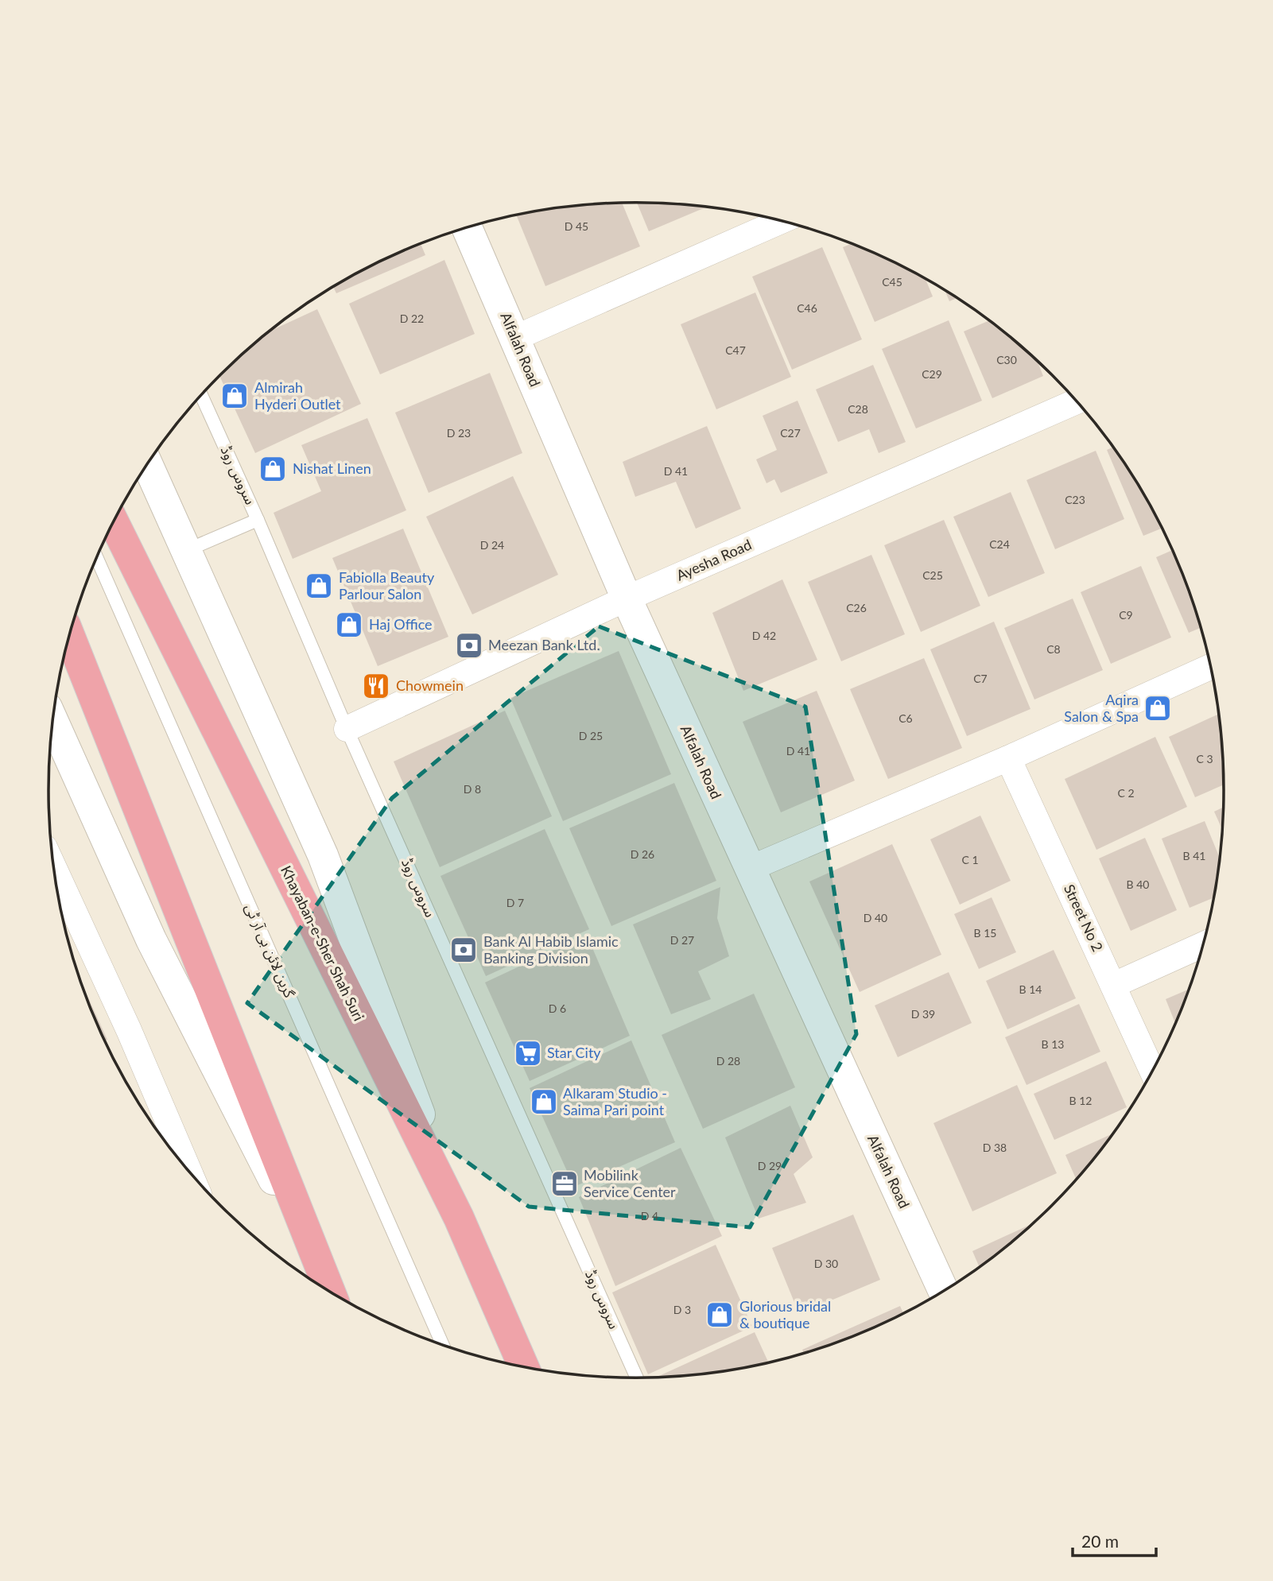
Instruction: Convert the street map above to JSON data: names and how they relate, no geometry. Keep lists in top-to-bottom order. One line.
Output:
{"streets":{"main road":["Alfalah Road","Khayaban-e-Sher Shah Suri"],"street":["Ayesha Road","Street No 2"],"lane":["سروس روڈ","گرین لائن بی آر ٹی"]},"crossings":[["Alfalah Road","Ayesha Road"],["سروس روڈ","Ayesha Road"]],"places":{"shop":["Almirah Hyderi Outlet","Nishat Linen","Fabiolla Beauty Parlour Salon","Haj Office","Aqira Salon & Spa","Alkaram Studio - Saima Pari point","Glorious bridal & boutique"],"bank":["Meezan Bank Ltd.","Bank Al Habib Islamic Banking Division"],"restaurant":["Chowmein"],"supermarket":["Star City"],"office":["Mobilink Service Center"]},"house_numbers":["D 45","C45","C46","D 22","C47","C30","C29","C28","D 23","C27","D 41","C23","C24","D 24","C25","C26","C9","D 42","C8","C7","C6","D 25","D 41","C 3","D 8","C 2","D 26","B 41","C 1","B 40","D 7","D 40","B 15","D 27","B 14","D 6","D 39","B 13","D 28","B 12","D 38","D 29","D 4","D 30","D 3"],"scale_bar":"20 m"}
